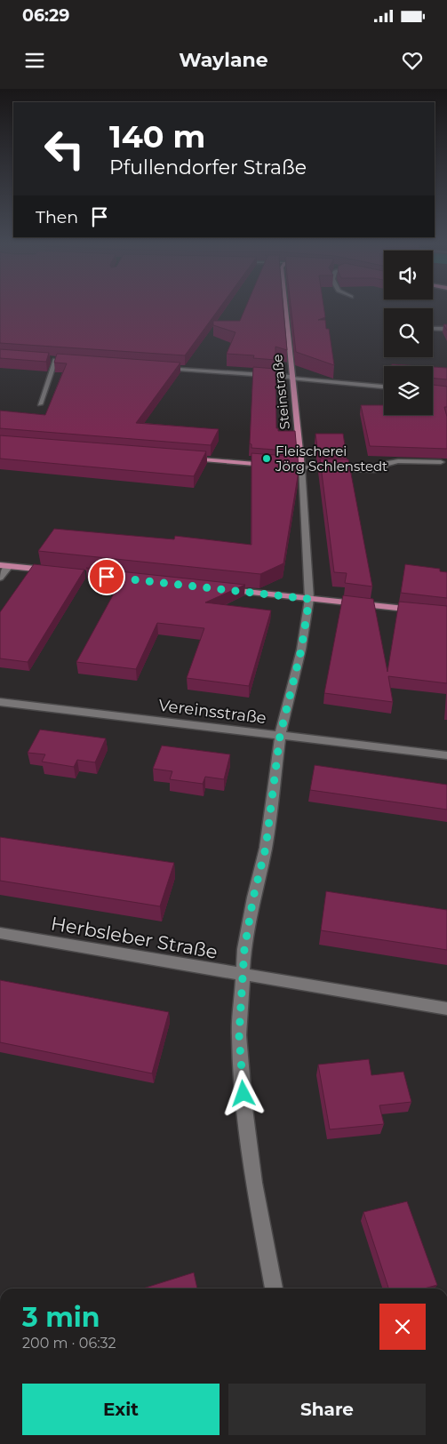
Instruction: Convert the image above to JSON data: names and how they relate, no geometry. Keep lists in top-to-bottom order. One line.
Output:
{"streets":{"main road":["Steinstraße"],"street":["Vereinsstraße","Herbsleber Straße"]},"crossings":[["Steinstraße","Vereinsstraße"],["Steinstraße","Herbsleber Straße"]],"places":["Fleischerei Jörg Schlenstedt"],"page":{"status":"06:29","header":"Waylane","turn":["140 m","Pfullendorfer Straße"],"then":"Then","heading":["3 min","200 m · 06:32"],"buttons":["Exit","Share"]}}
